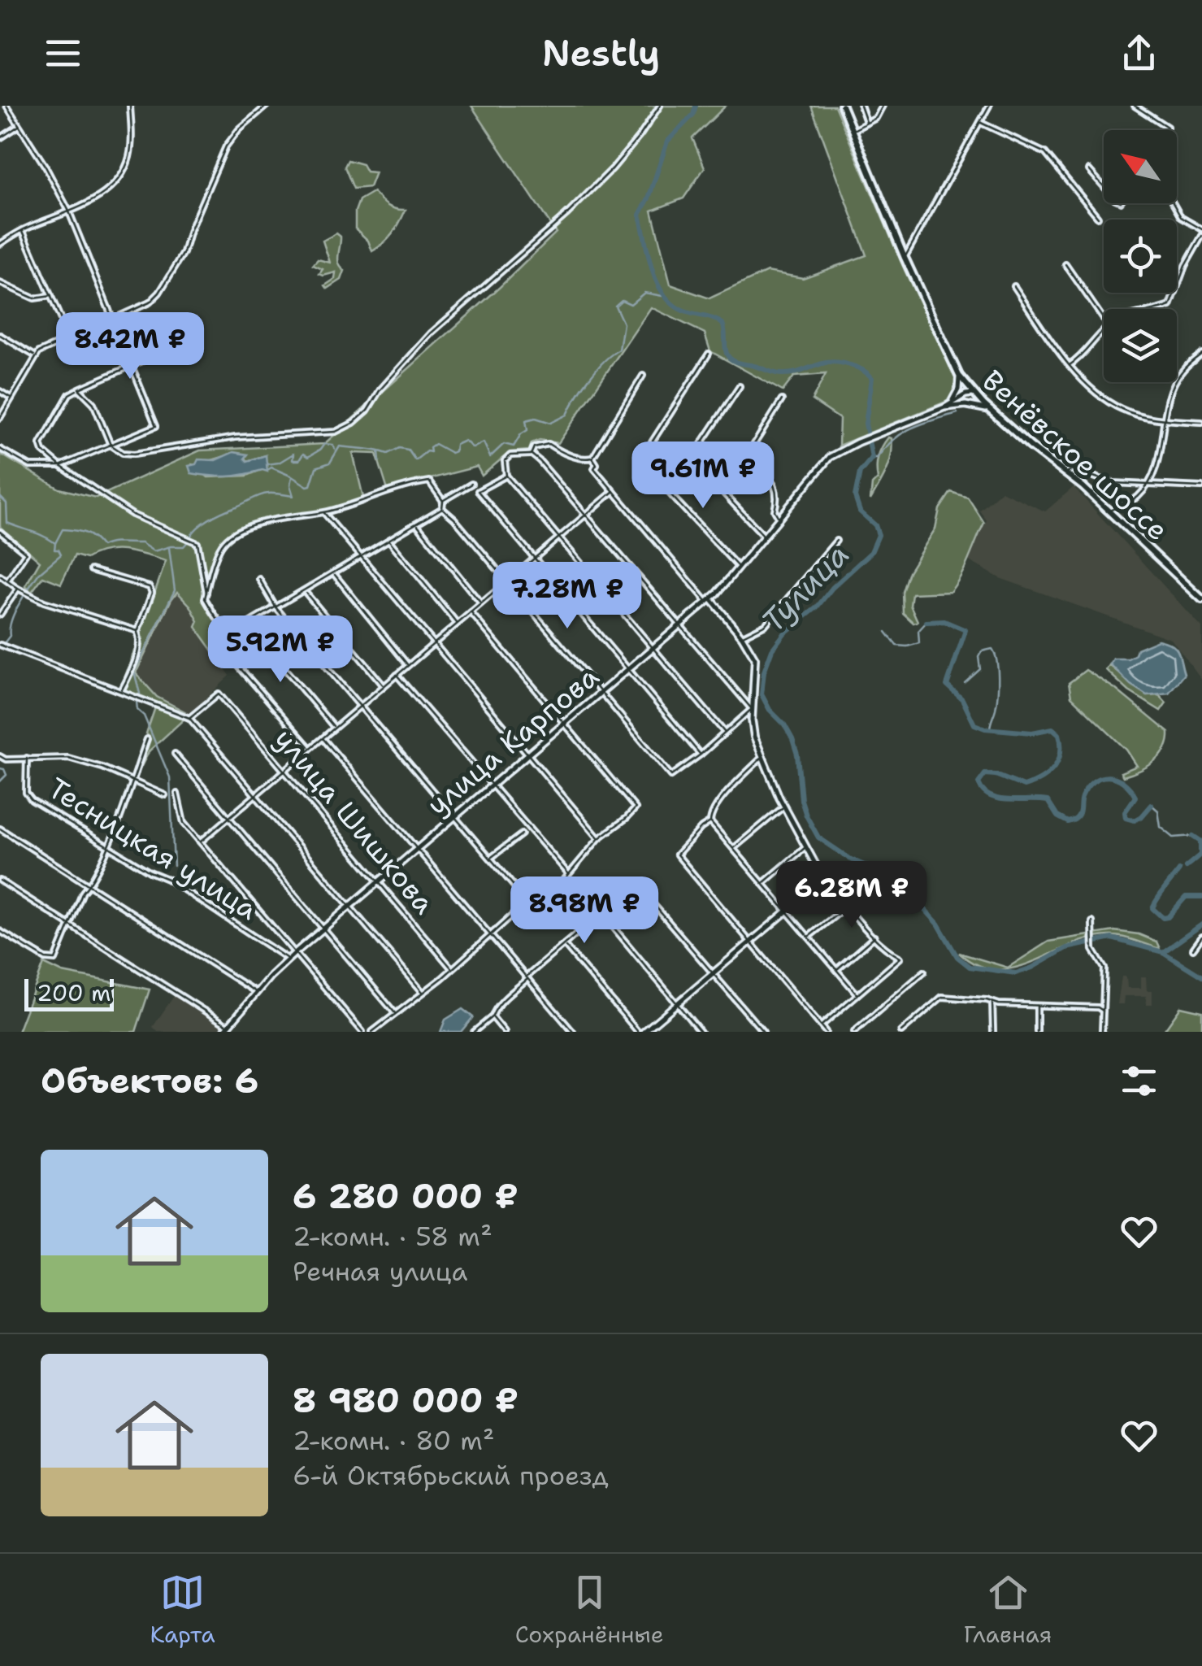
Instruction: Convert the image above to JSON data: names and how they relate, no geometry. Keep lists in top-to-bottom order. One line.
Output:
{"streets":{"main road":["Венёвское шоссе","улица Карпова"],"street":["улица Шишкова","Тесницкая улица"]},"crossings":[["улица Карпова","улица Шишкова"],["улица Карпова","Тесницкая улица"]],"water":["Тулица"],"scale_bar":"200 m","north":"top left","page":{"header":"Nestly","price":["8.42M ₽","9.61M ₽","7.28M ₽","5.92M ₽","6.28M ₽","8.98M ₽"],"scale":"200 m","heading":"Объектов: 6","list":[{"name":"6 280 000 ₽","note":"2-комн. · 58 m² · Речная улица"},{"name":"8 980 000 ₽","note":"2-комн. · 80 m² · 6-й Октябрьский проезд"}],"tabs":["Карта","Сохранённые","Главная"]}}
